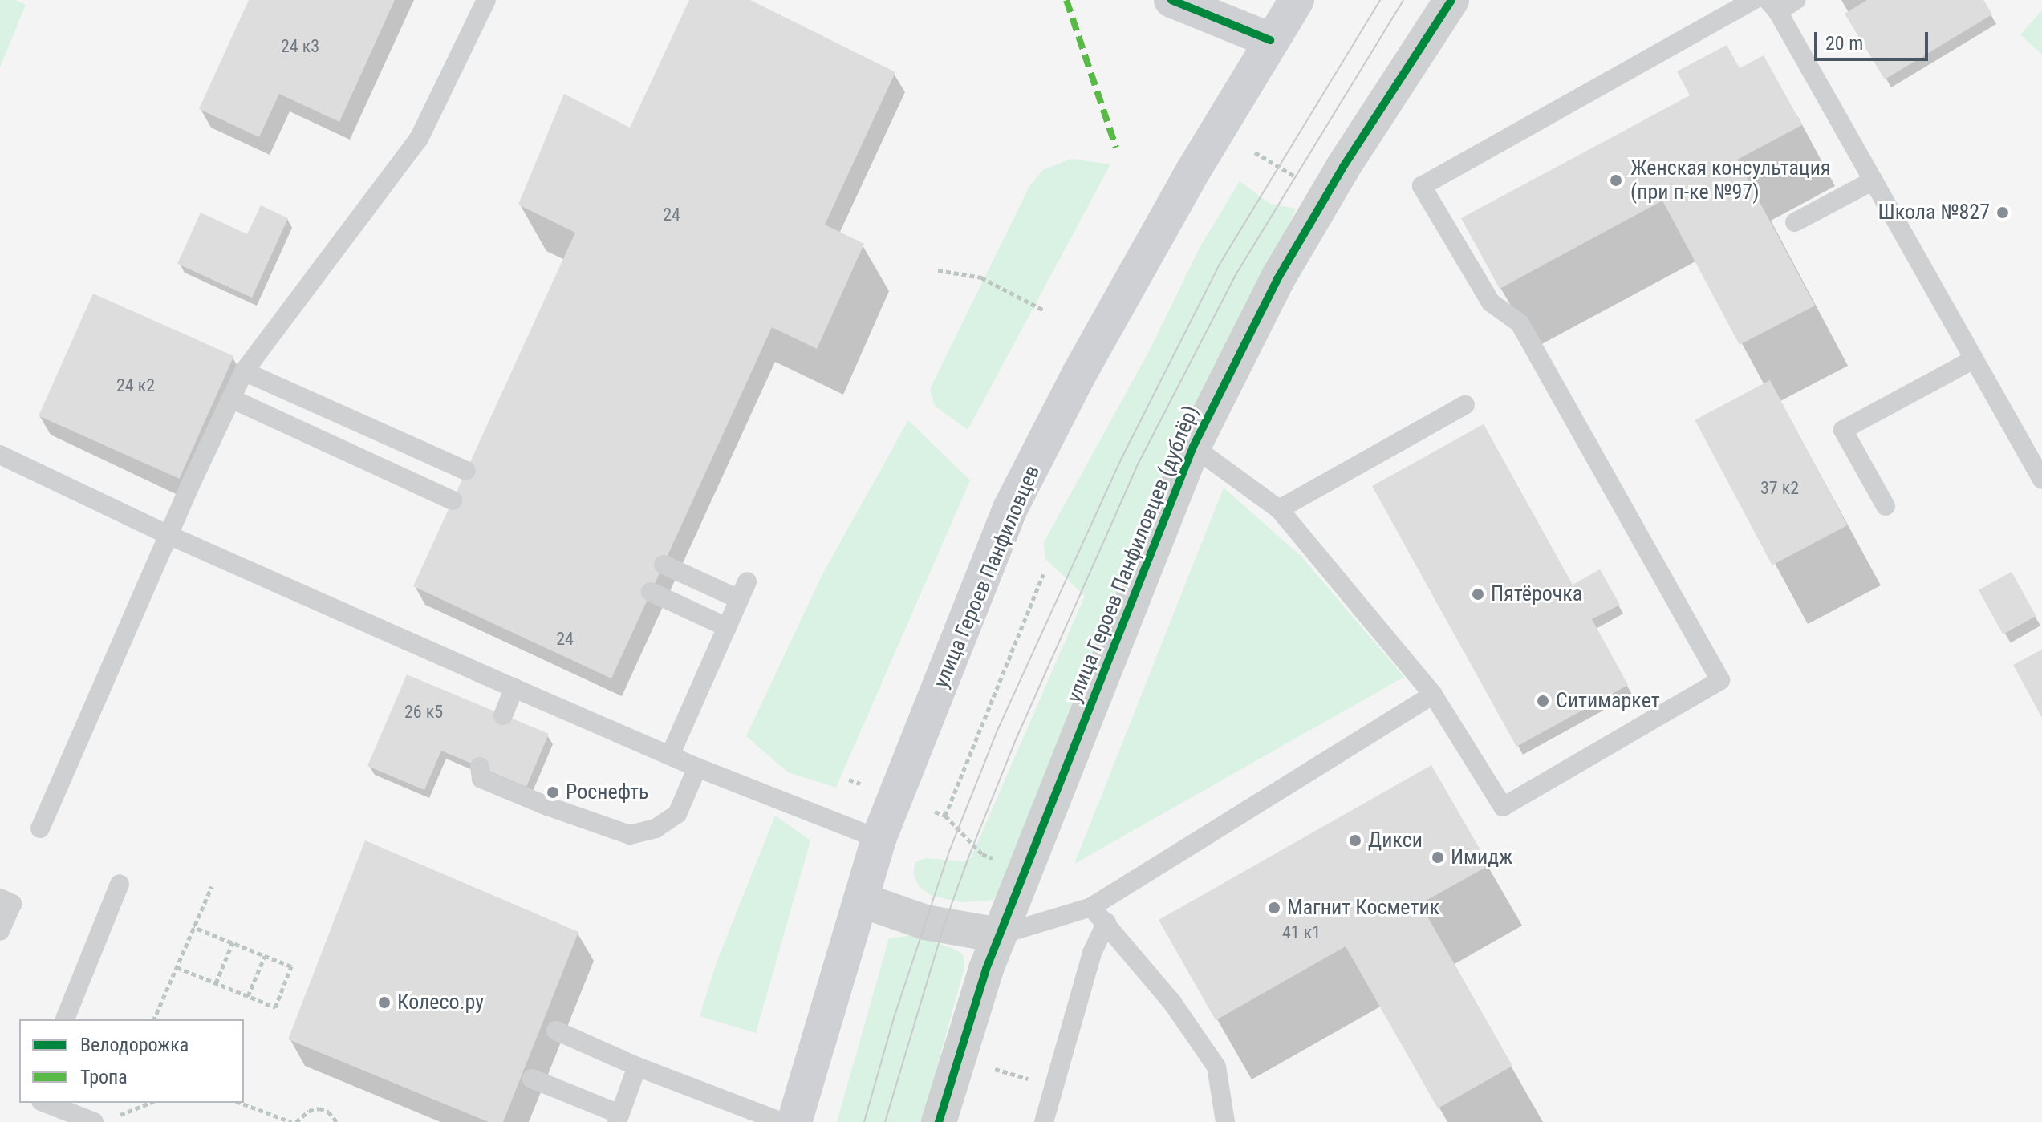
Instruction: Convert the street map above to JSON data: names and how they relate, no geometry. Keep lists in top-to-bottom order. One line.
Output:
{"streets":{"main road":["улица Героев Панфиловцев"],"street":["улица Героев Панфиловцев (дублёр)"]},"places":["Женская консультация (при п-ке №97)","Школа №827","Пятёрочка","Ситимаркет","Роснефть","Дикси","Имидж","Магнит Косметик","Колесо.ру"],"house_numbers":["24 к3","24","24 к2","37 к2","24","26 к5","41 к1"],"legend":["Велодорожка","Тропа"],"scale_bar":"20 m"}
